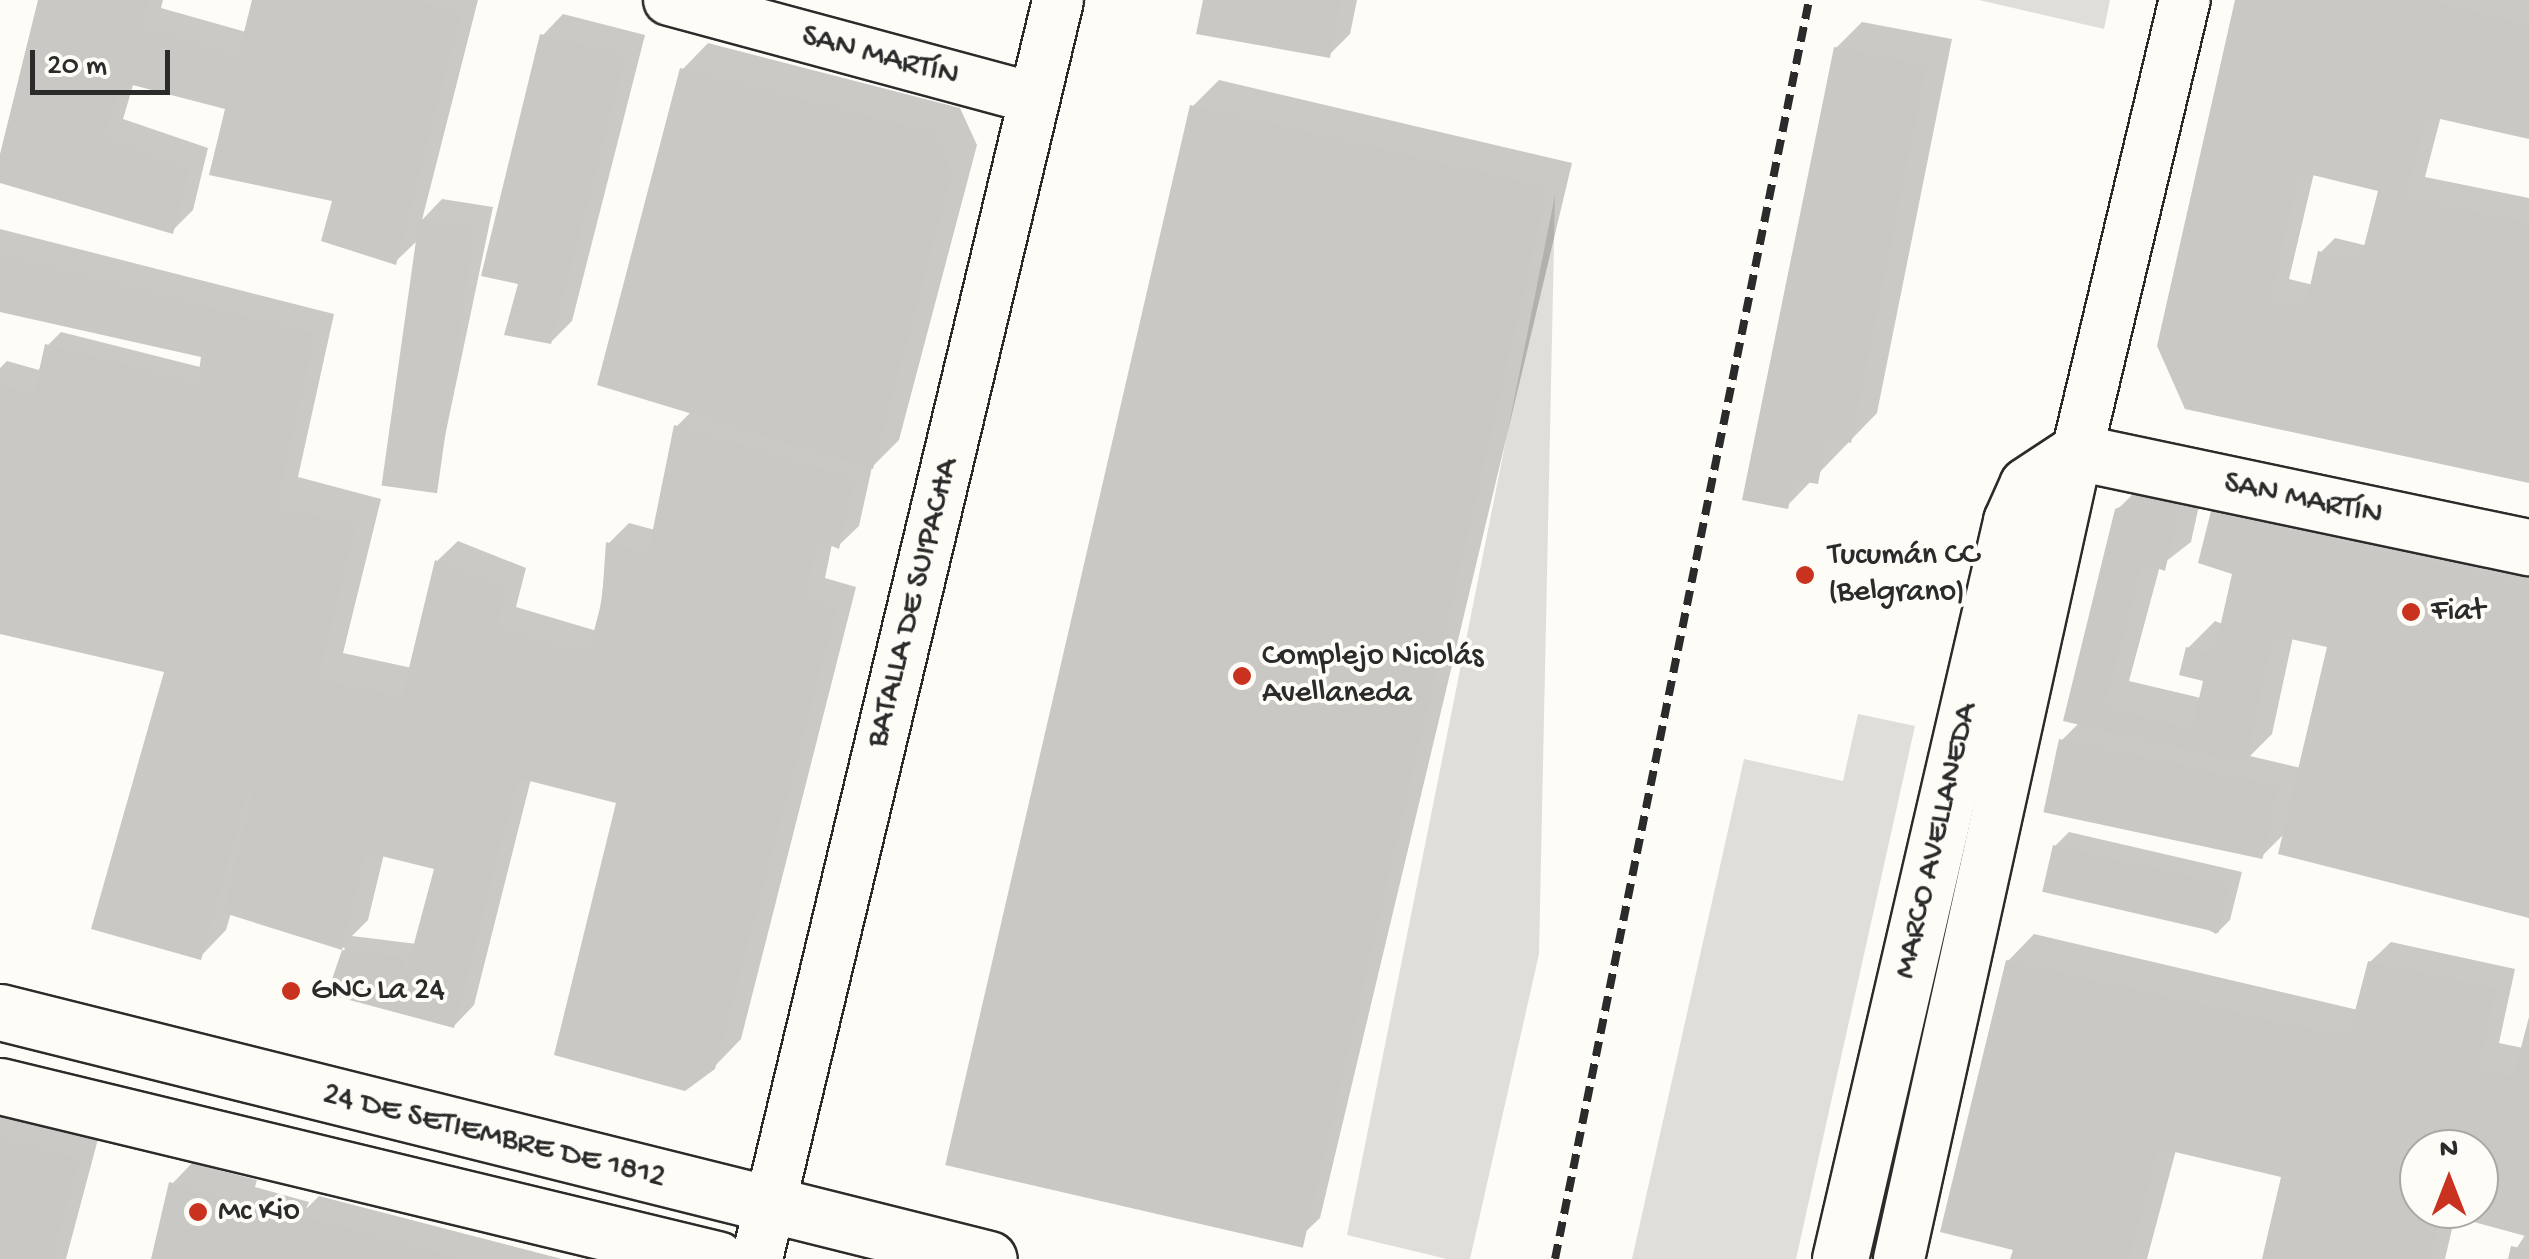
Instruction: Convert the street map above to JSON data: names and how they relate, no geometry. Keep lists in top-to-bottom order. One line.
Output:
{"streets":{"main road":["SAN MARTÍN","MARCO AVELLANEDA","24 DE SETIEMBRE DE 1812"],"street":["BATALLA DE SUIPACHA"]},"crossings":[["SAN MARTÍN","BATALLA DE SUIPACHA"],["SAN MARTÍN","MARCO AVELLANEDA"],["BATALLA DE SUIPACHA","24 DE SETIEMBRE DE 1812"]],"places":["Tucumán CC (Belgrano)","Fiat","Complejo Nicolás Avellaneda","GNC La 24","Mc Kio"],"scale_bar":"20 m","north":"top"}
